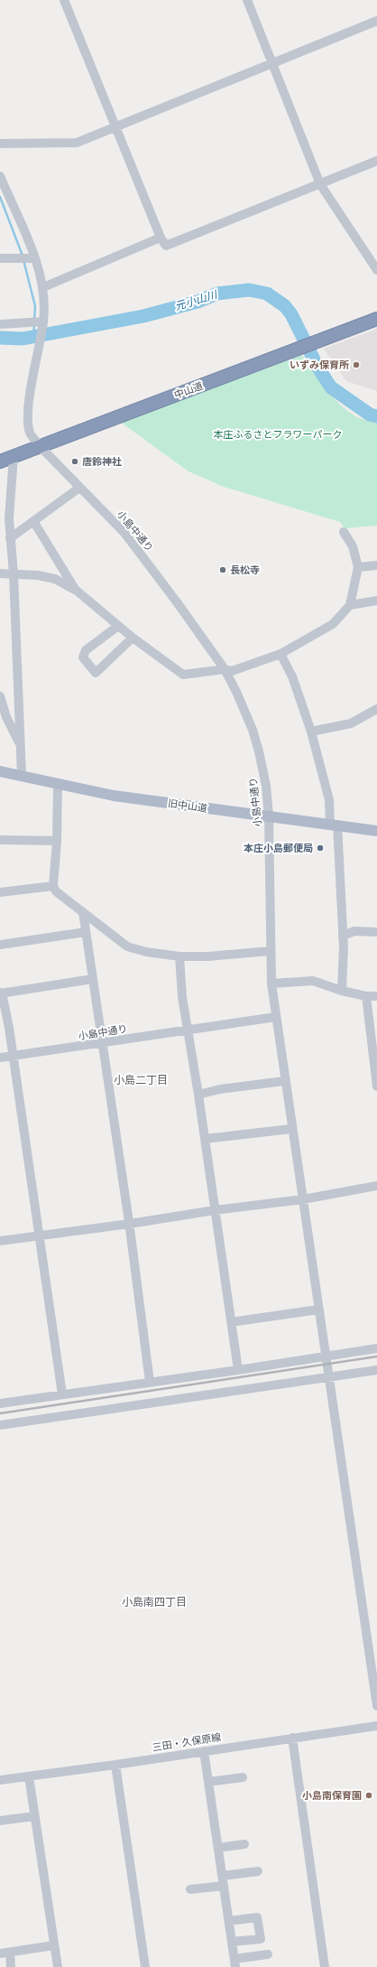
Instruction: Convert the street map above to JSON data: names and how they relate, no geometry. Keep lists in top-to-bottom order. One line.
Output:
{"streets":{"highway":["中山道"],"main road":["旧中山道"],"street":["小島中通り","三田・久保原線"]},"crossings":[["中山道","小島中通り"],["小島中通り","旧中山道"]],"districts":["小島二丁目","小島南四丁目"],"water":["元小山川"],"parks":["本庄ふるさとフラワーパーク"],"places":["いずみ保育所","唐鈴神社","長松寺","本庄小島郵便局","小島南保育園"]}
